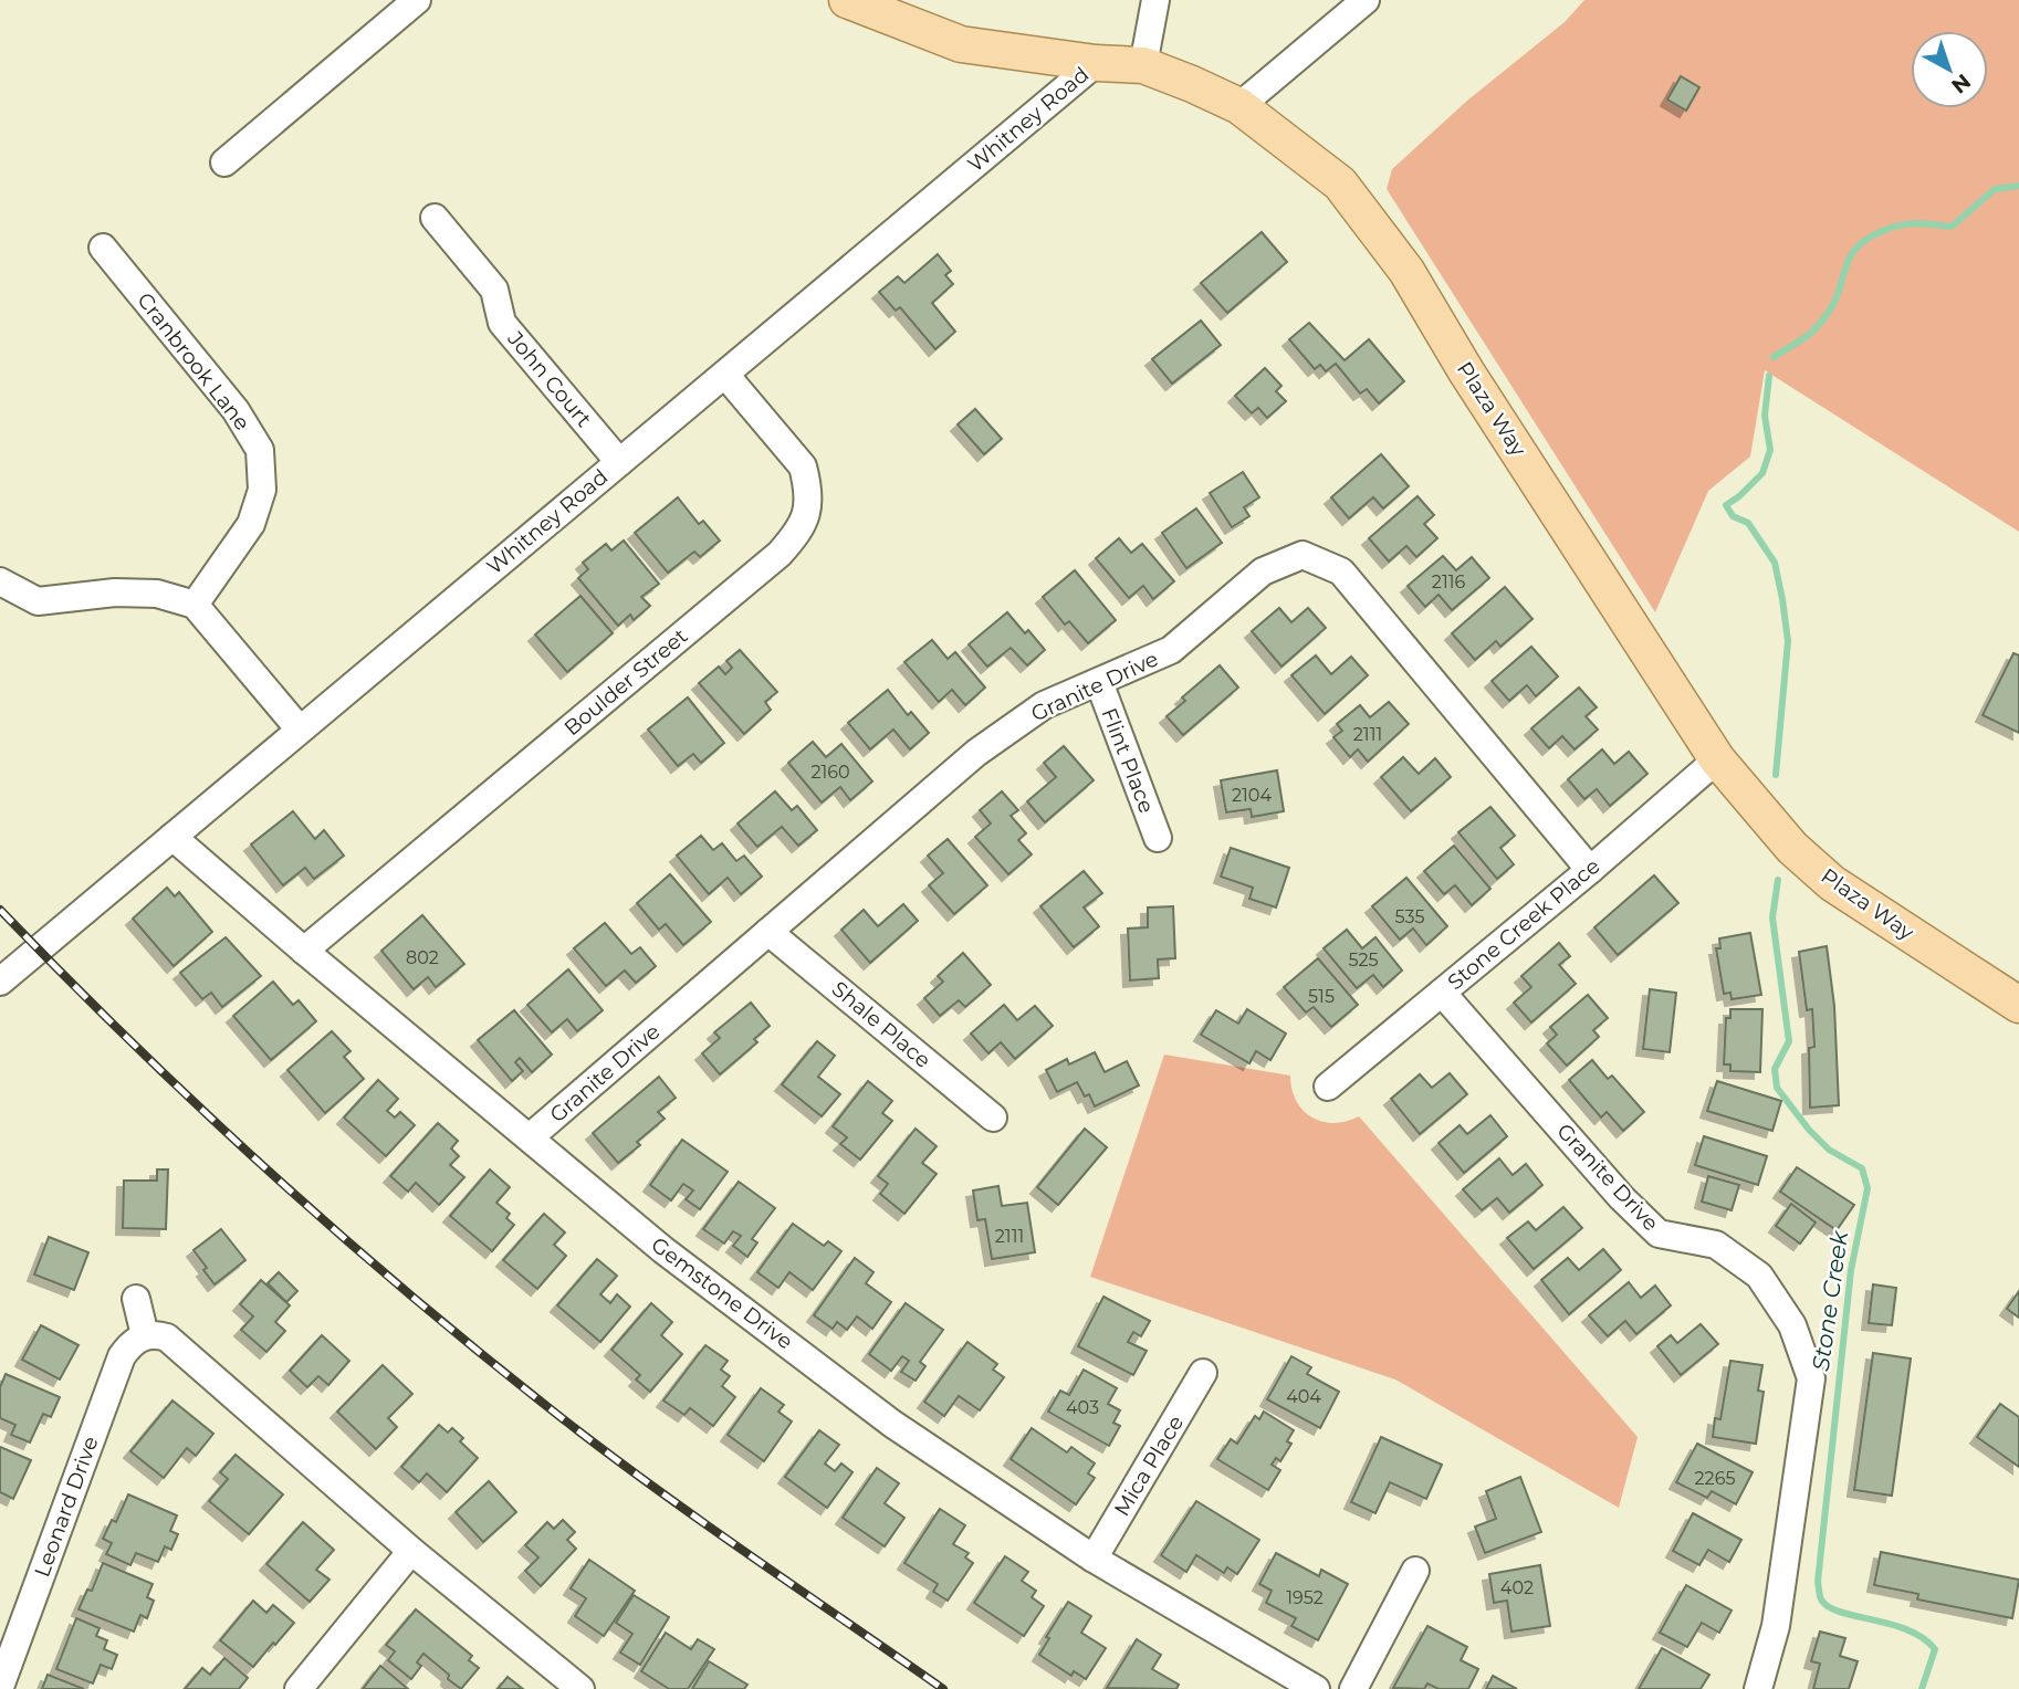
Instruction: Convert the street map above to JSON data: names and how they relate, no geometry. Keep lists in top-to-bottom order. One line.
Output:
{"streets":{"main road":["Plaza Way"],"street":["Whitney Road","Cranbrook Lane","John Court","Boulder Street","Granite Drive","Flint Place","Stone Creek Place","Shale Place","Gemstone Drive","Mica Place","Leonard Drive"]},"crossings":[["Whitney Road","John Court"],["Whitney Road","Plaza Way"],["Whitney Road","Boulder Street"],["Whitney Road","Gemstone Drive"],["Plaza Way","Stone Creek Place"],["Boulder Street","Gemstone Drive"],["Granite Drive","Flint Place"],["Granite Drive","Stone Creek Place"],["Granite Drive","Shale Place"],["Granite Drive","Gemstone Drive"],["Gemstone Drive","Mica Place"]],"water":["Stone Creek"],"house_numbers":["2116","2111","2160","2104","535","802","525","515","2111","404","403","2265","402","1952"],"north":"bottom right"}
